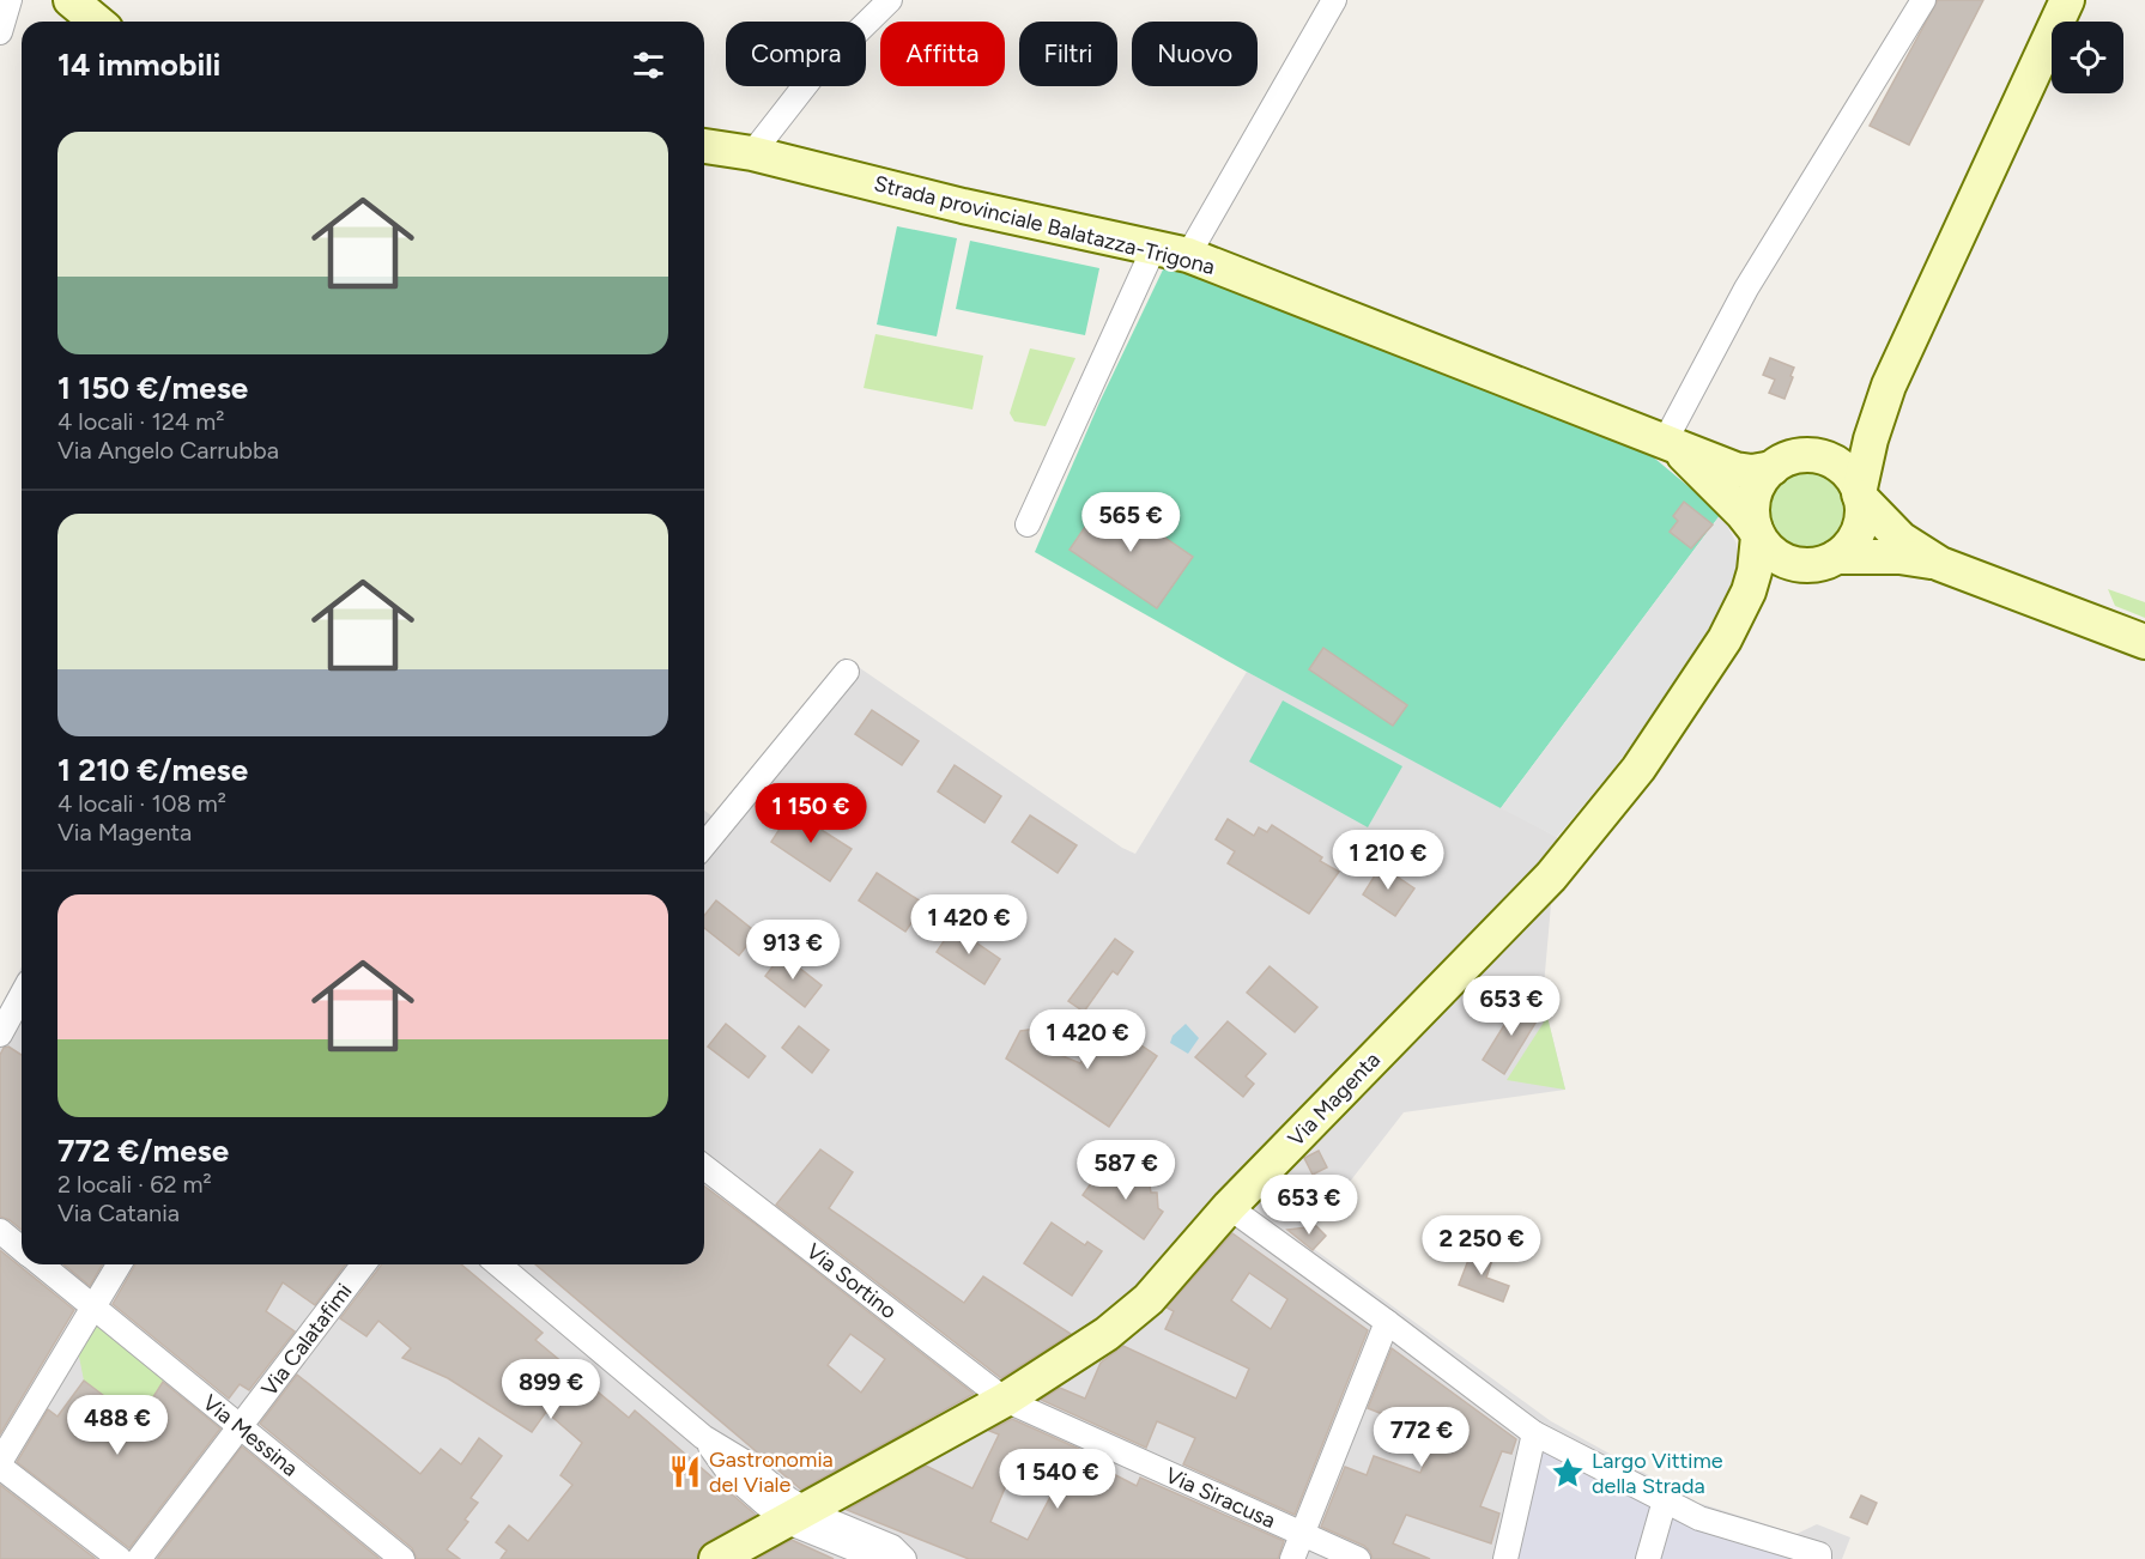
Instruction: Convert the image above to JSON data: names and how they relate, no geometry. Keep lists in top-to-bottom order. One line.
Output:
{"streets":{"street":["Strada provinciale Balatazza-Trigona","Via Magenta","Via Sortino","Via Calatafimi","Via Messina","Via Siracusa"]},"crossings":[["Via Magenta","Via Sortino"],["Via Magenta","Via Siracusa"],["Via Sortino","Via Siracusa"],["Via Calatafimi","Via Messina"]],"places":{"restaurant":["Gastronomia del Viale"],"place":["Largo Vittime della Strada"]},"page":{"chip":["Compra","Affitta","Filtri","Nuovo"],"heading":"14 immobili","list":[{"name":"1 150 €/mese","note":"4 locali · 124 m² · Via Angelo Carrubba"},{"name":"1 210 €/mese","note":"4 locali · 108 m² · Via Magenta"},{"name":"772 €/mese","note":"2 locali · 62 m² · Via Catania"}],"price":["565 €","1 150 €","1 210 €","1 420 €","913 €","653 €","1 420 €","587 €","653 €","2 250 €","899 €","488 €","772 €","1 540 €"]}}
